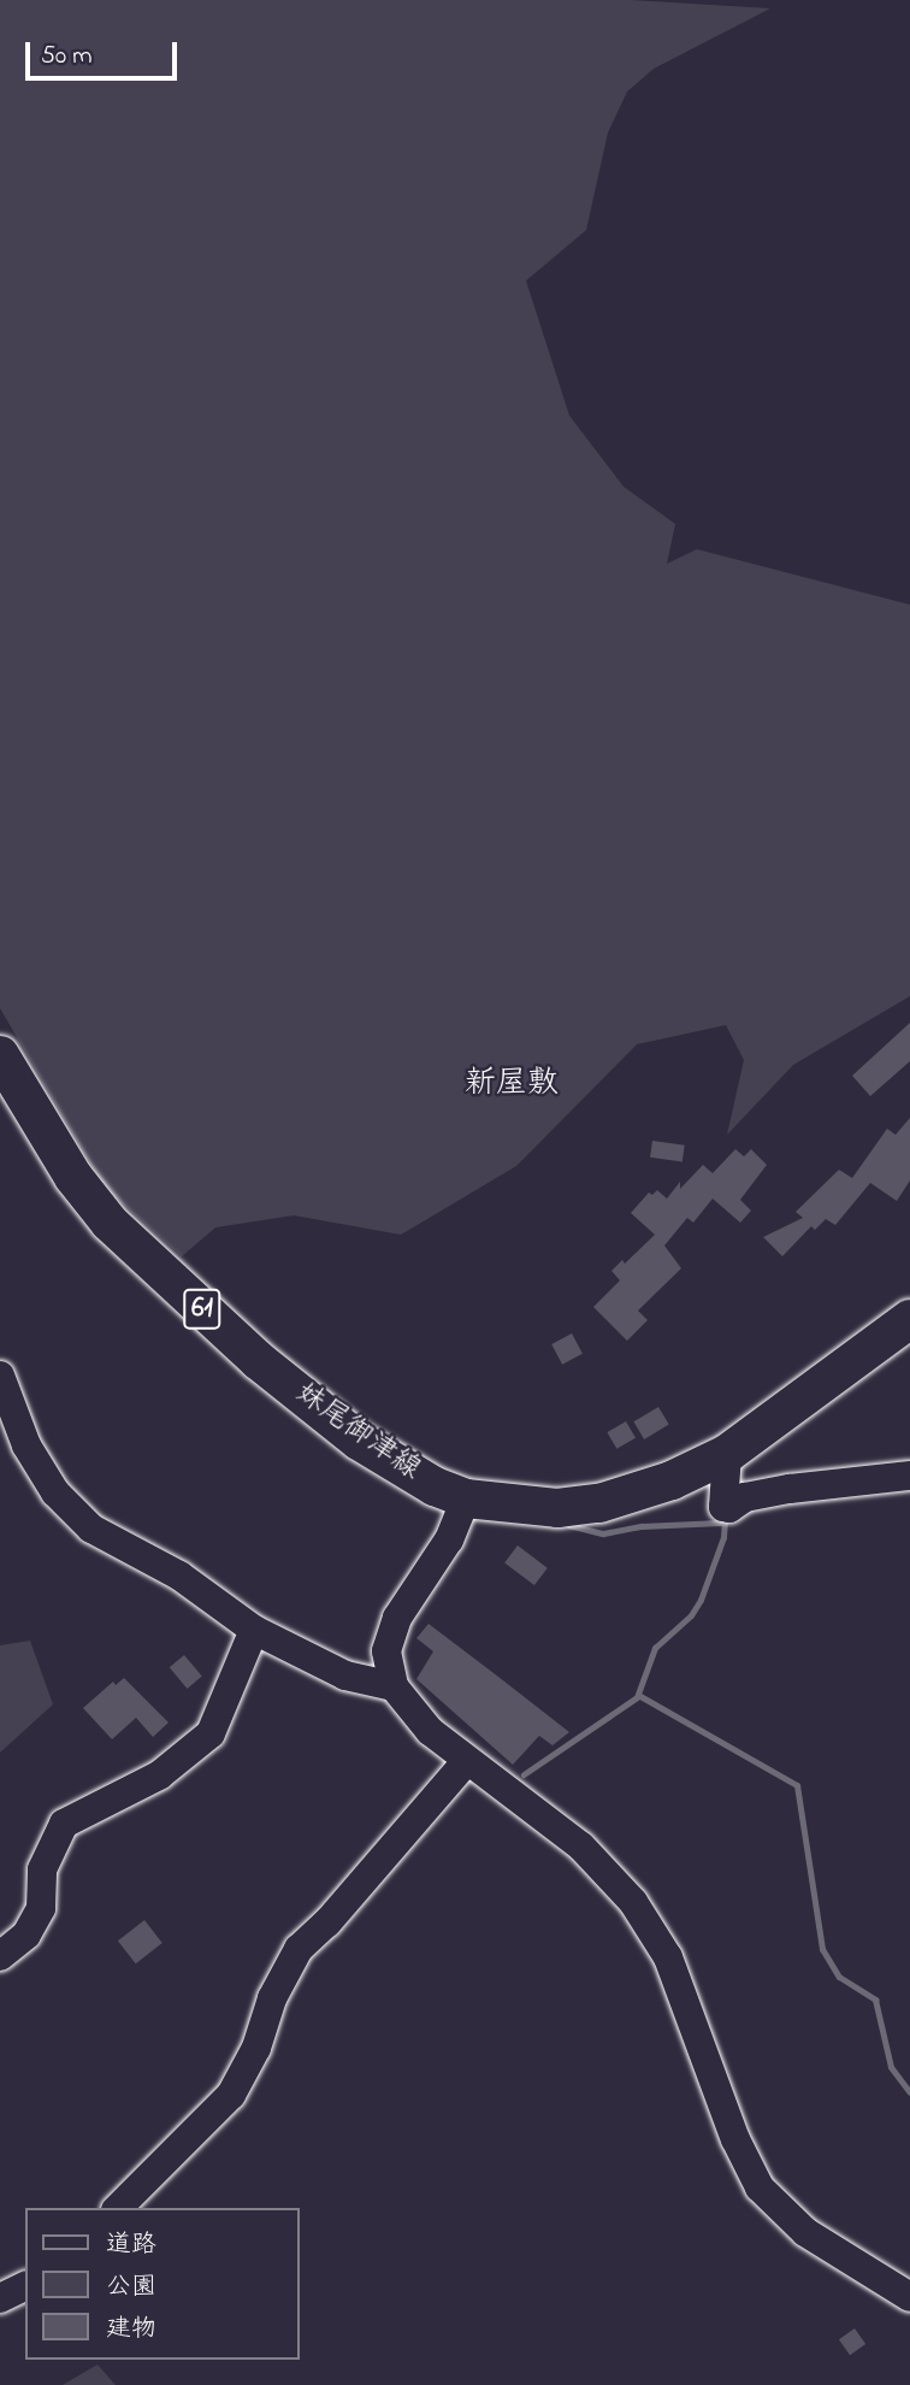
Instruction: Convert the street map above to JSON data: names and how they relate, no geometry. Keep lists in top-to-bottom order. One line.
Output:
{"streets":{"main road":["61","妹尾御津線"]},"districts":["新屋敷"],"legend":["道路","公園","建物"],"scale_bar":"50 m"}
